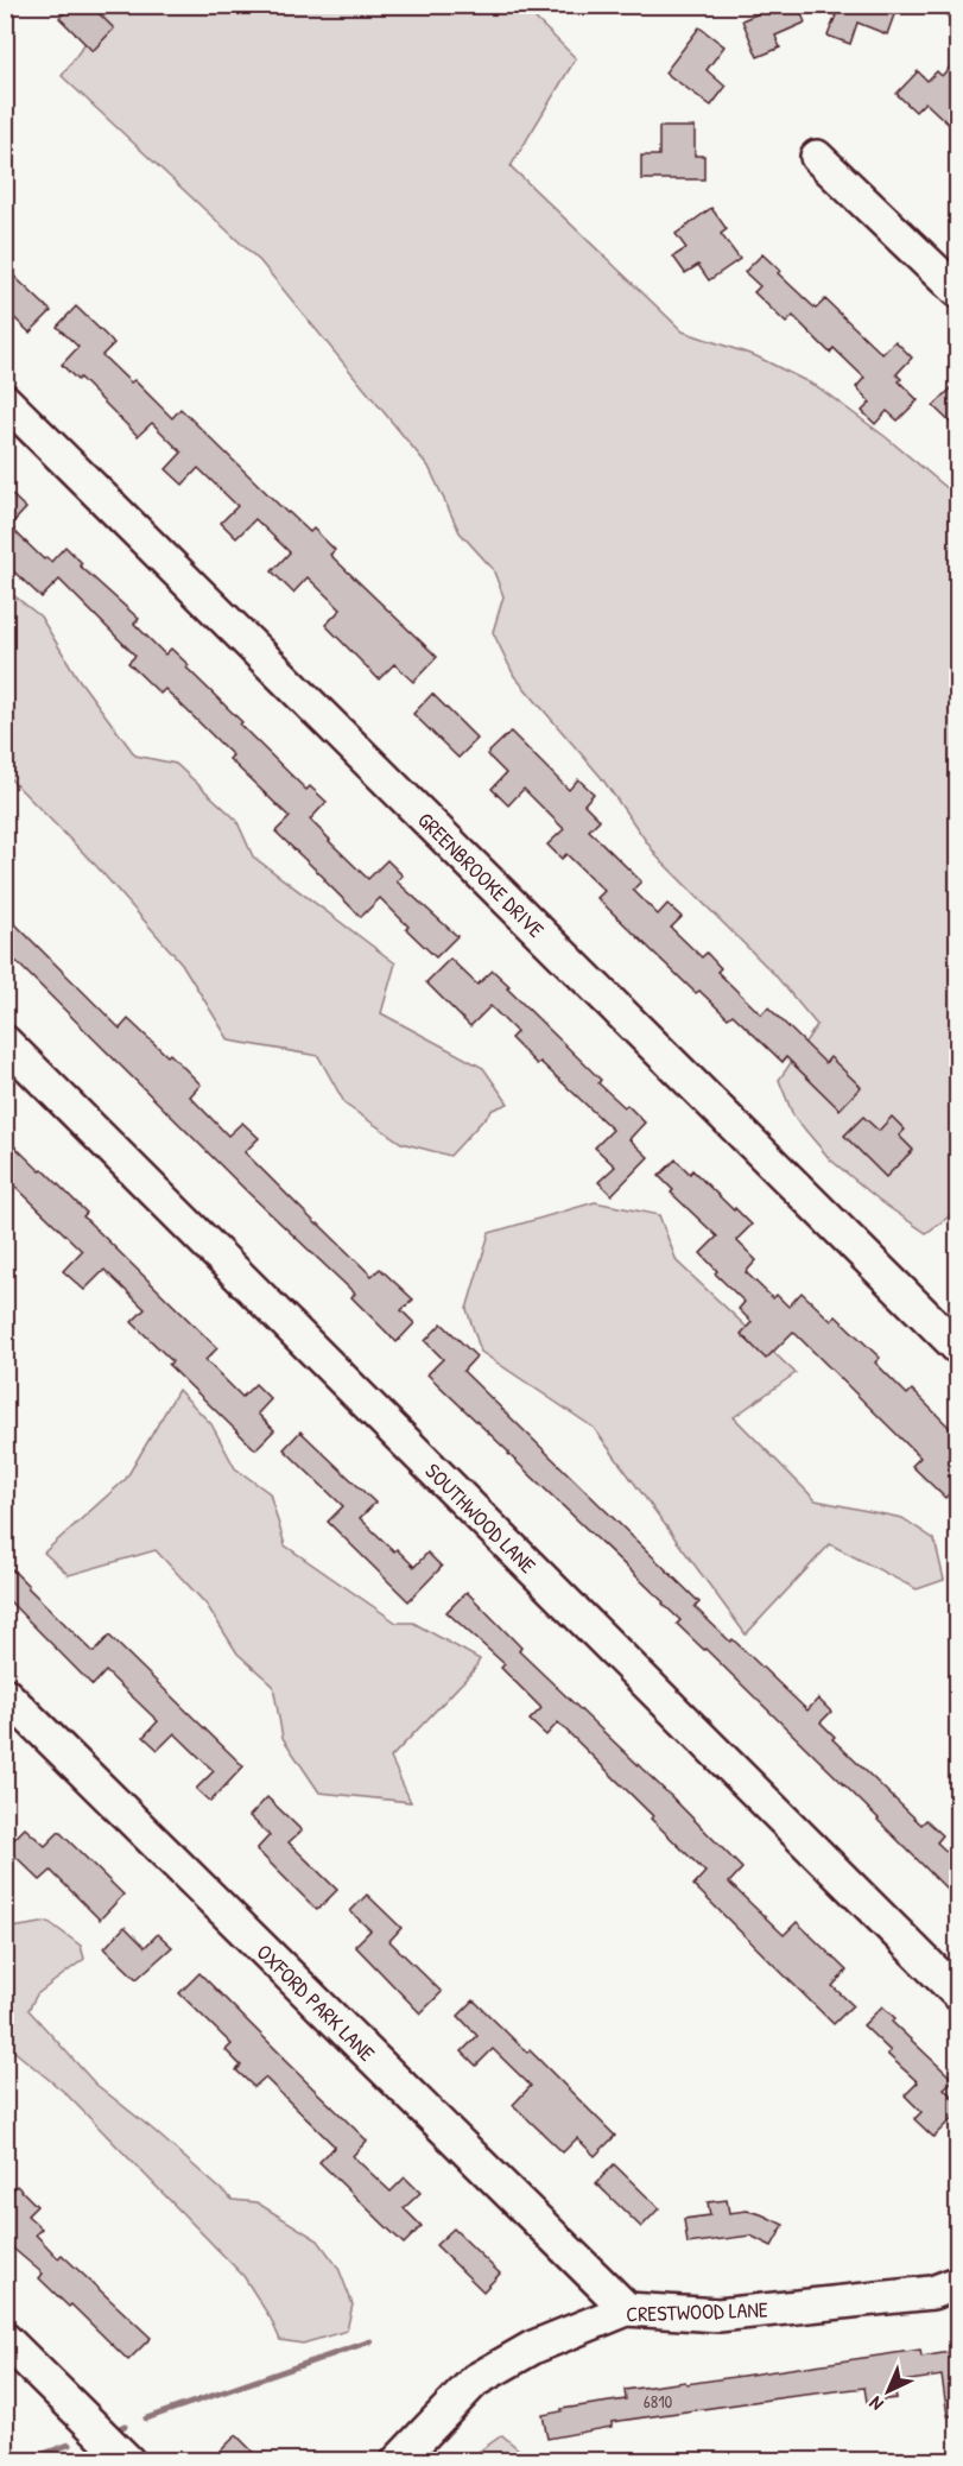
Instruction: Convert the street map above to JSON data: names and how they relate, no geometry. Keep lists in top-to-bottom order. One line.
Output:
{"streets":{"street":["GREENBROOKE DRIVE","SOUTHWOOD LANE","OXFORD PARK LANE","CRESTWOOD LANE"]},"crossings":[["OXFORD PARK LANE","CRESTWOOD LANE"]],"house_numbers":["6810"],"north":"bottom left"}
